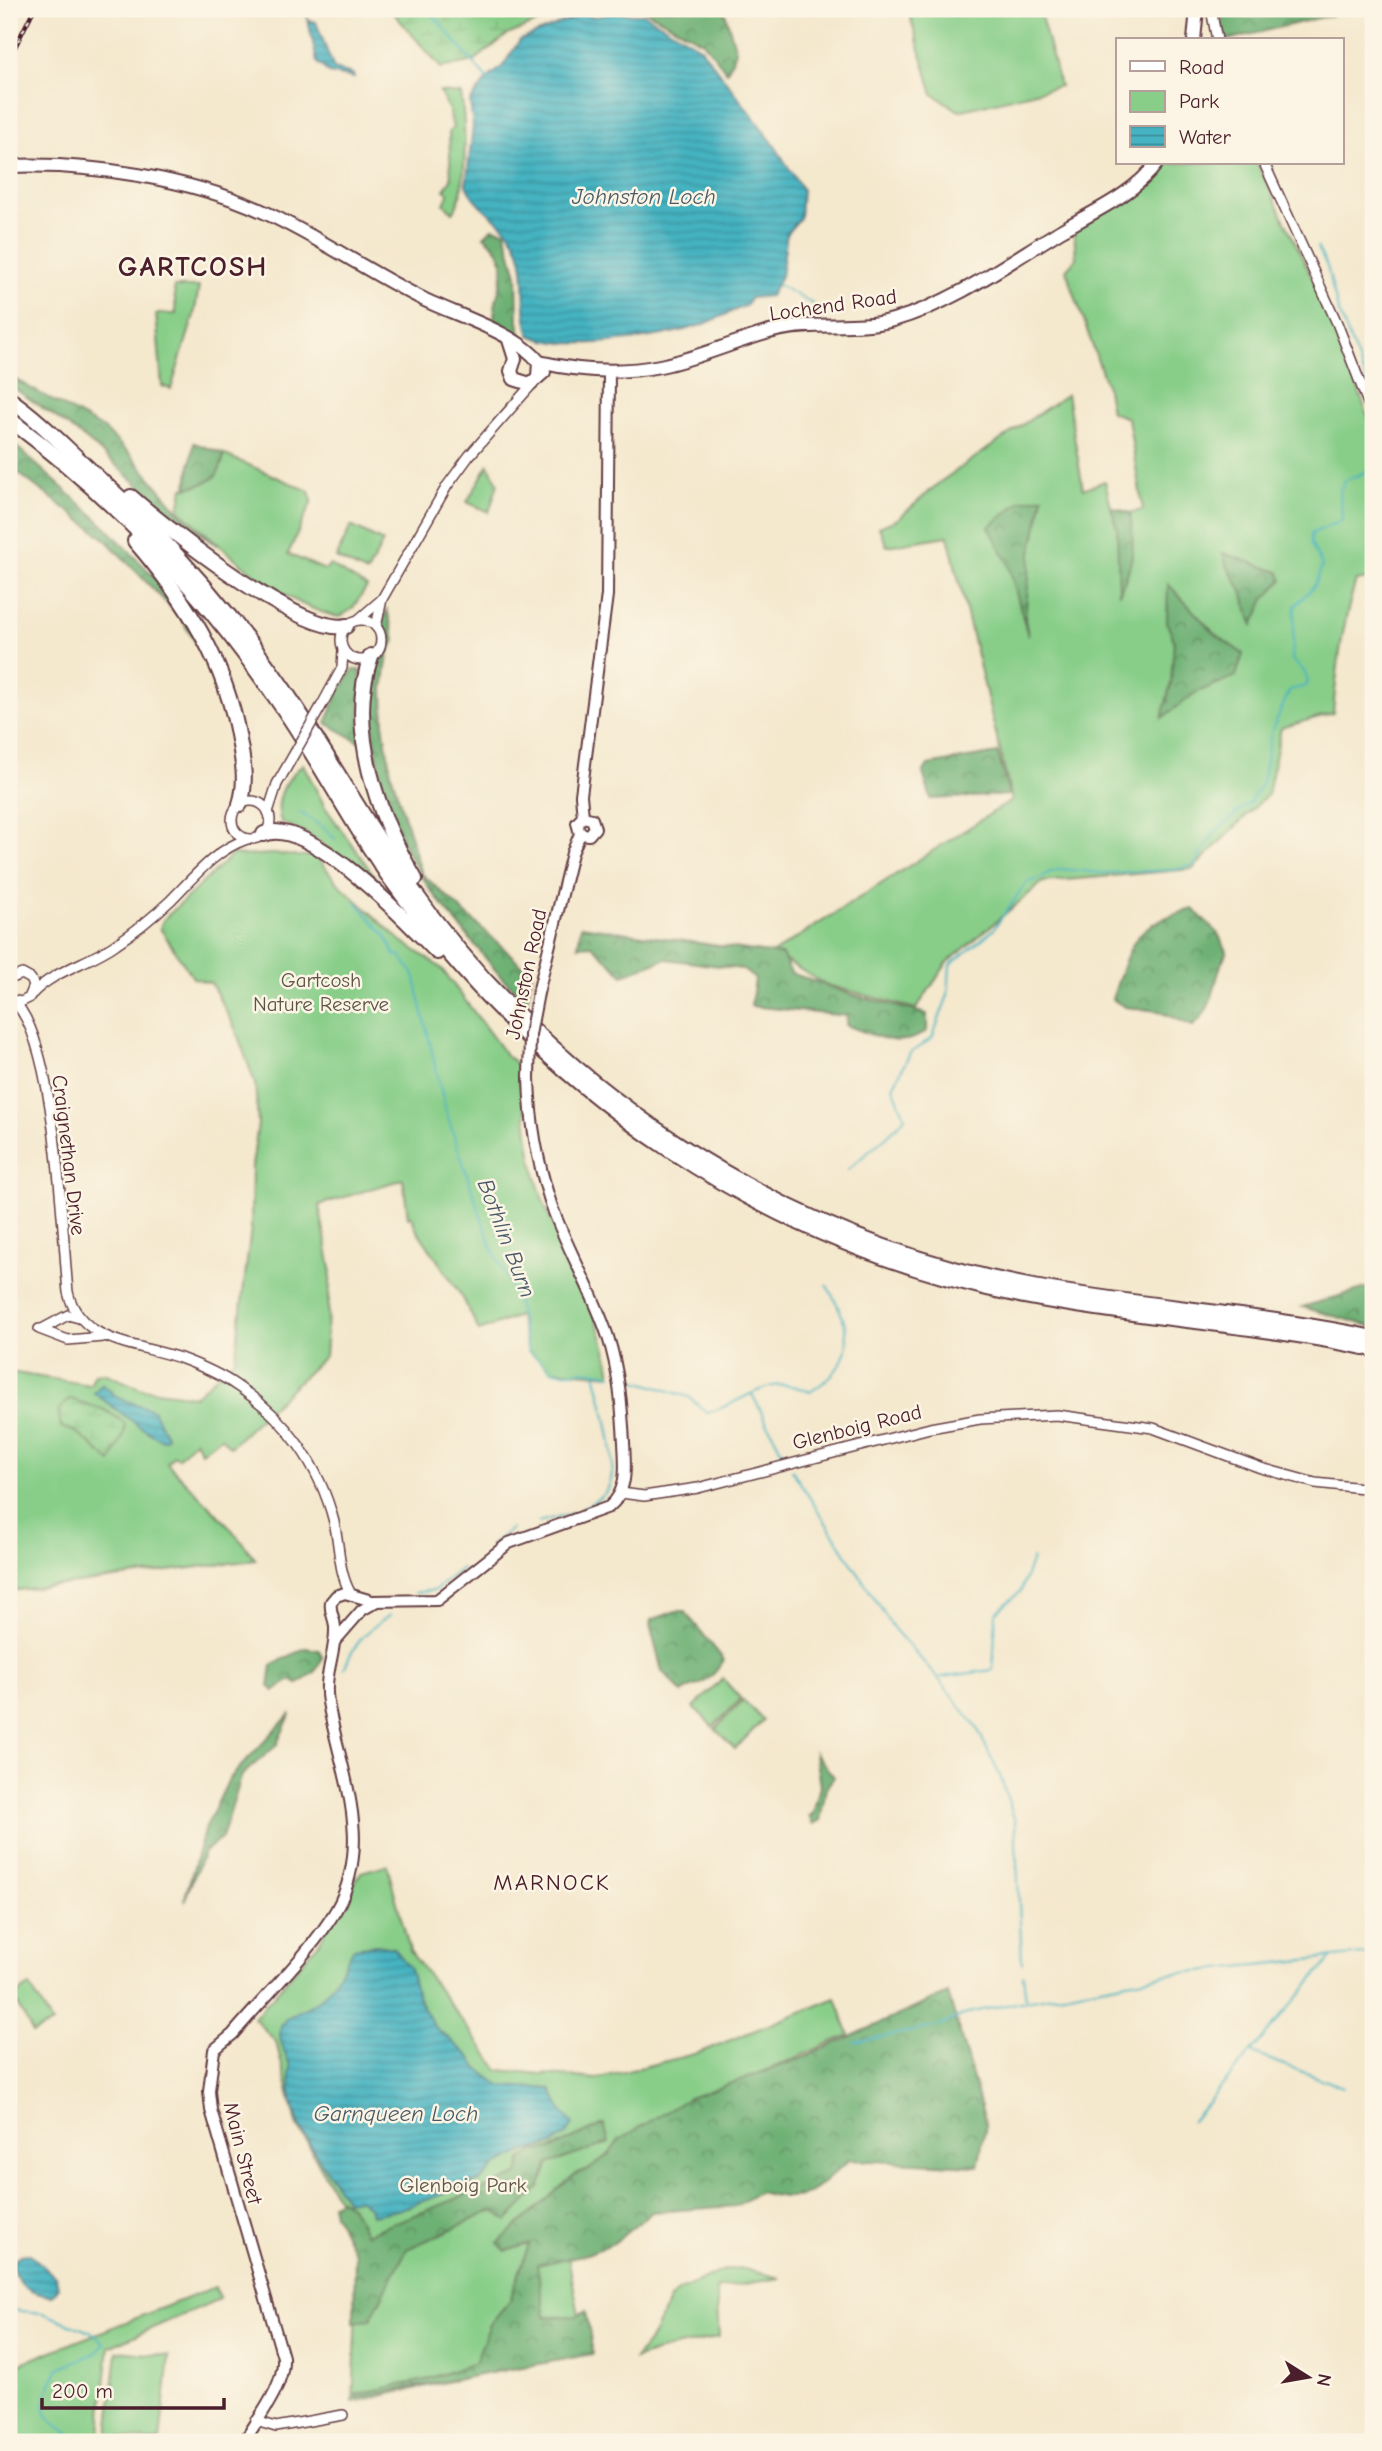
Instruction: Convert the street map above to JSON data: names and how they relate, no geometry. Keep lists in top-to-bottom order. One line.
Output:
{"streets":{"main road":["Lochend Road","Johnston Road","Main Street"],"street":["Craignethan Drive","Glenboig Road"]},"crossings":[["Lochend Road","Johnston Road"],["Johnston Road","Glenboig Road"]],"districts":["GARTCOSH","MARNOCK"],"water":["Johnston Loch","Bothlin Burn","Garnqueen Loch"],"parks":["Gartcosh Nature Reserve","Glenboig Park"],"legend":["Road","Park","Water"],"scale_bar":"200 m","north":"right"}
